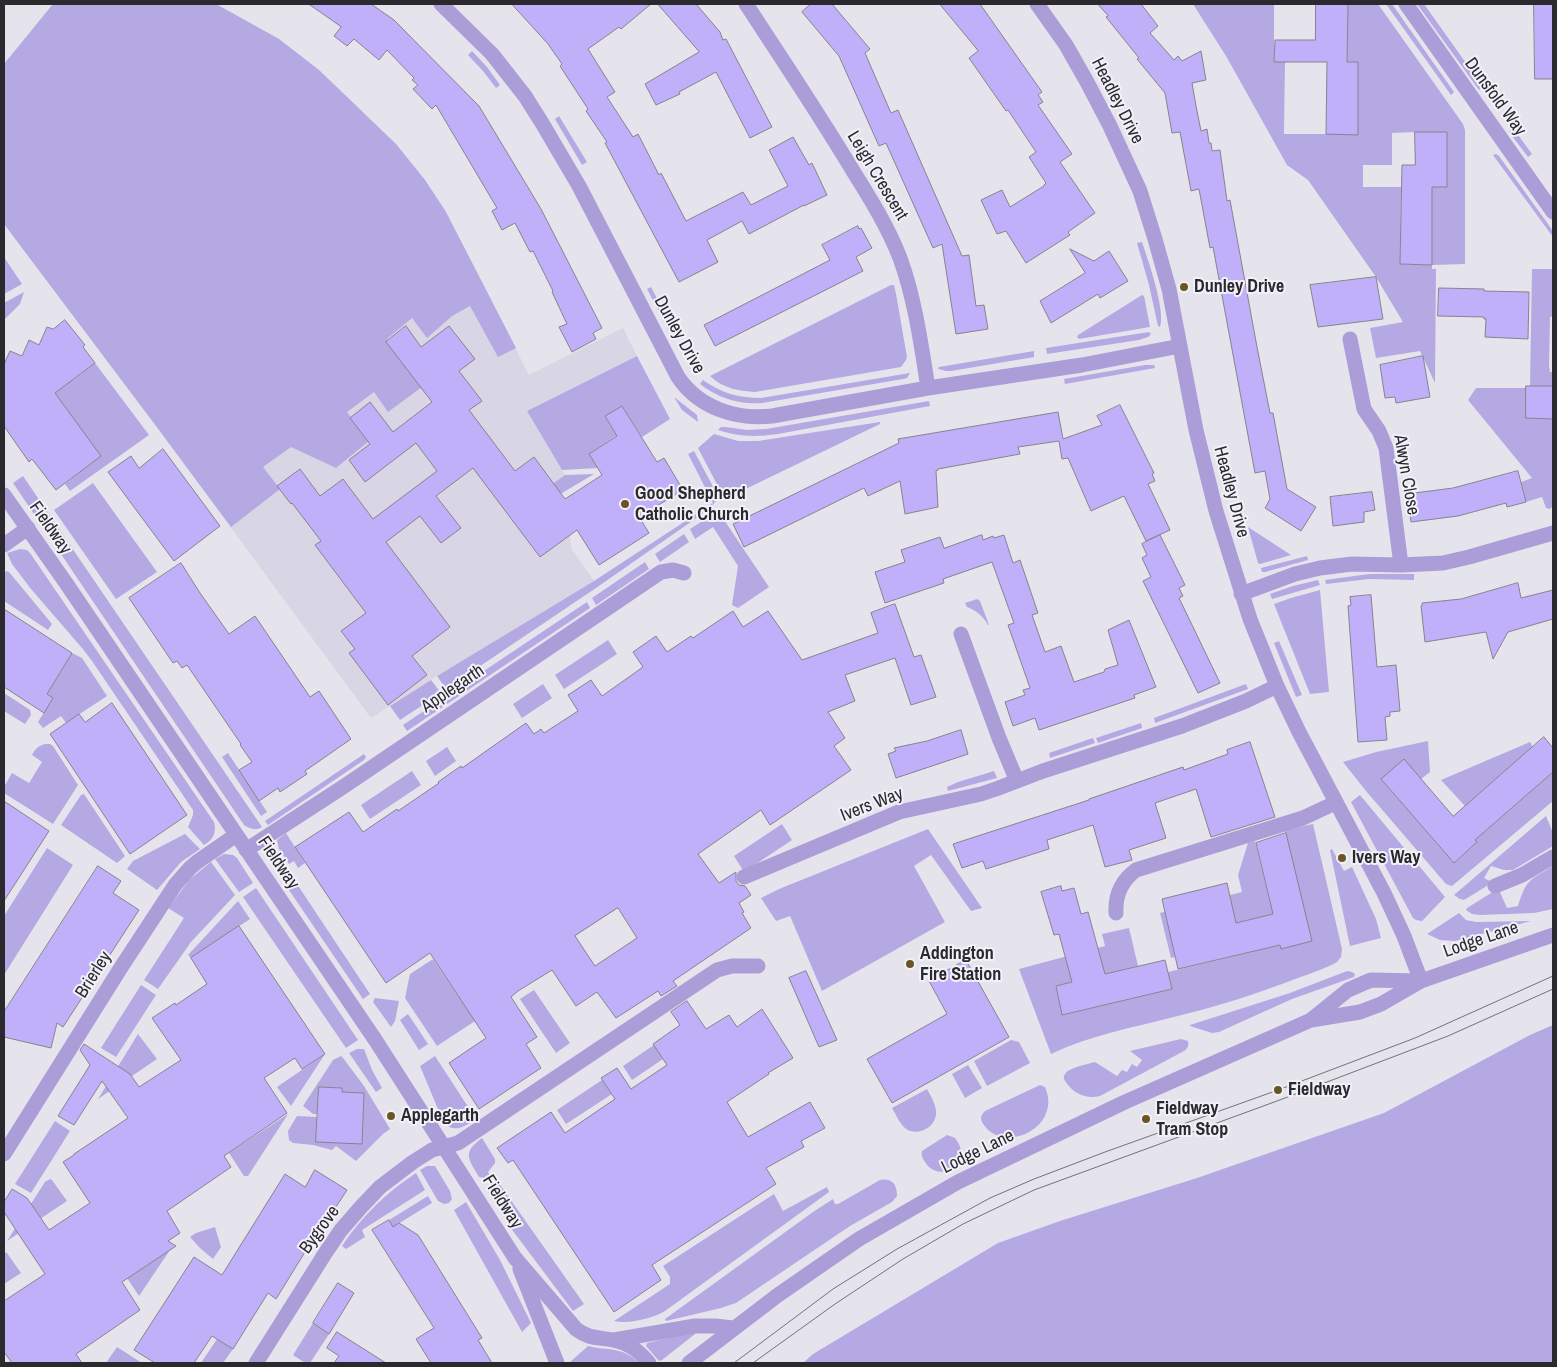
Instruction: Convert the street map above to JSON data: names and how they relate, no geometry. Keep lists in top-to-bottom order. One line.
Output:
{"streets":{"street":["Dunsfold Way","Headley Drive","Leigh Crescent","Dunley Drive","Alwyn Close","Fieldway","Applegarth","Ivers Way","Lodge Lane","Brierley","Bygrove"]},"crossings":[["Headley Drive","Dunley Drive"],["Headley Drive","Ivers Way"],["Headley Drive","Lodge Lane"],["Leigh Crescent","Dunley Drive"],["Fieldway","Applegarth"],["Fieldway","Lodge Lane"],["Fieldway","Brierley"],["Fieldway","Bygrove"]],"places":["Dunley Drive","Good Shepherd Catholic Church","Ivers Way","Addington Fire Station","Fieldway","Applegarth","Fieldway Tram Stop"]}
